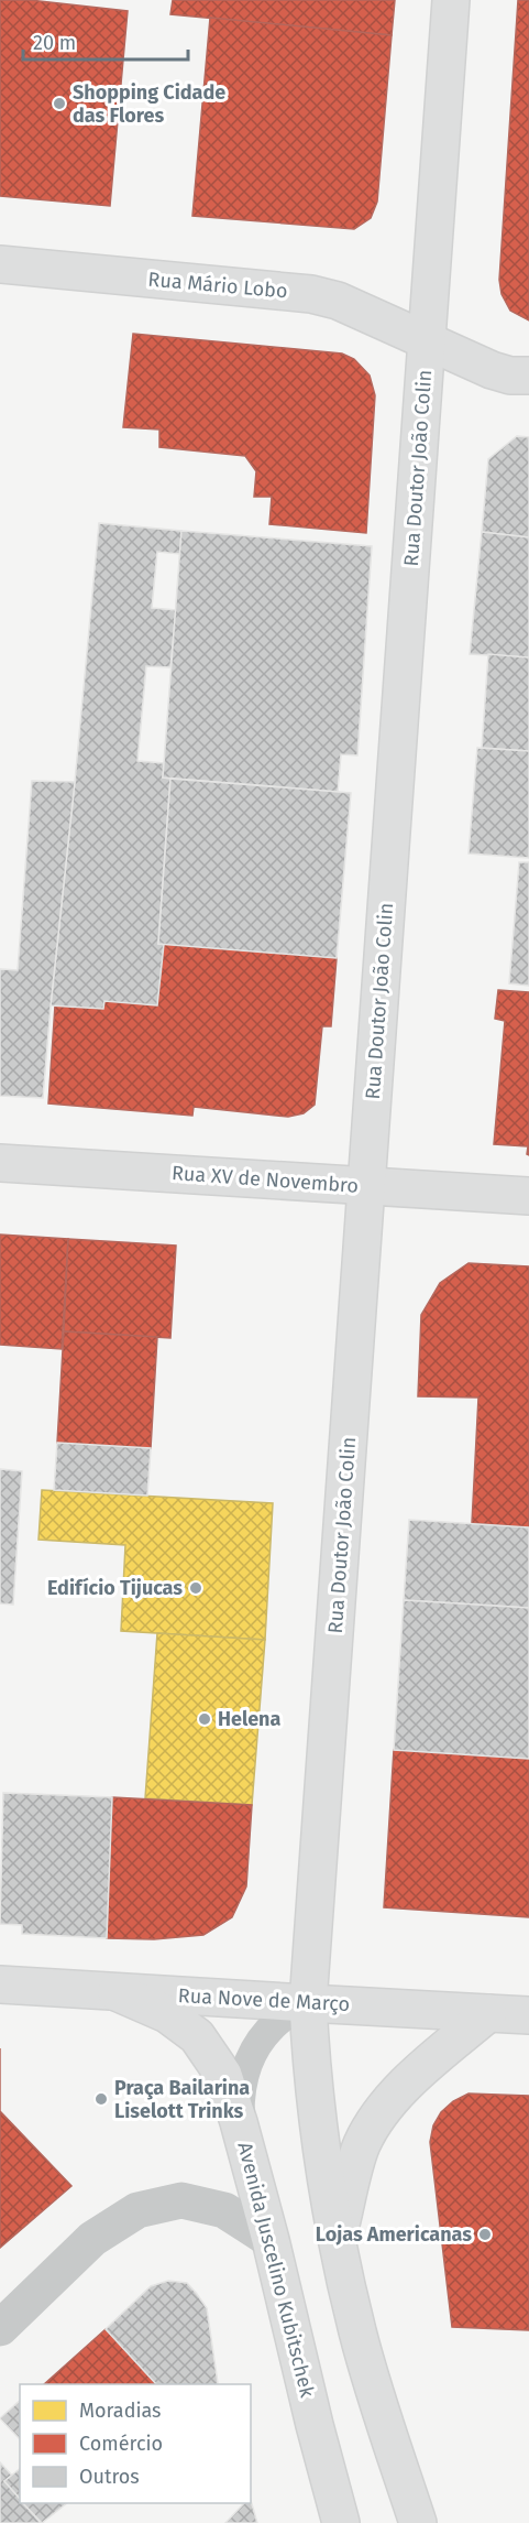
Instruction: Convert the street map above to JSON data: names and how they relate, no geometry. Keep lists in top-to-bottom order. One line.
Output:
{"streets":{"main road":["Rua Mário Lobo","Rua Doutor João Colin","Rua XV de Novembro","Rua Nove de Março","Avenida Juscelino Kubitschek"]},"crossings":[["Rua Mário Lobo","Rua Doutor João Colin"],["Rua Doutor João Colin","Rua XV de Novembro"],["Rua Doutor João Colin","Rua Nove de Março"],["Rua Nove de Março","Avenida Juscelino Kubitschek"]],"places":["Shopping Cidade das Flores","Edifício Tijucas","Helena","Praça Bailarina Liselott Trinks","Lojas Americanas"],"legend":["Moradias","Comércio","Outros"],"scale_bar":"20 m"}
